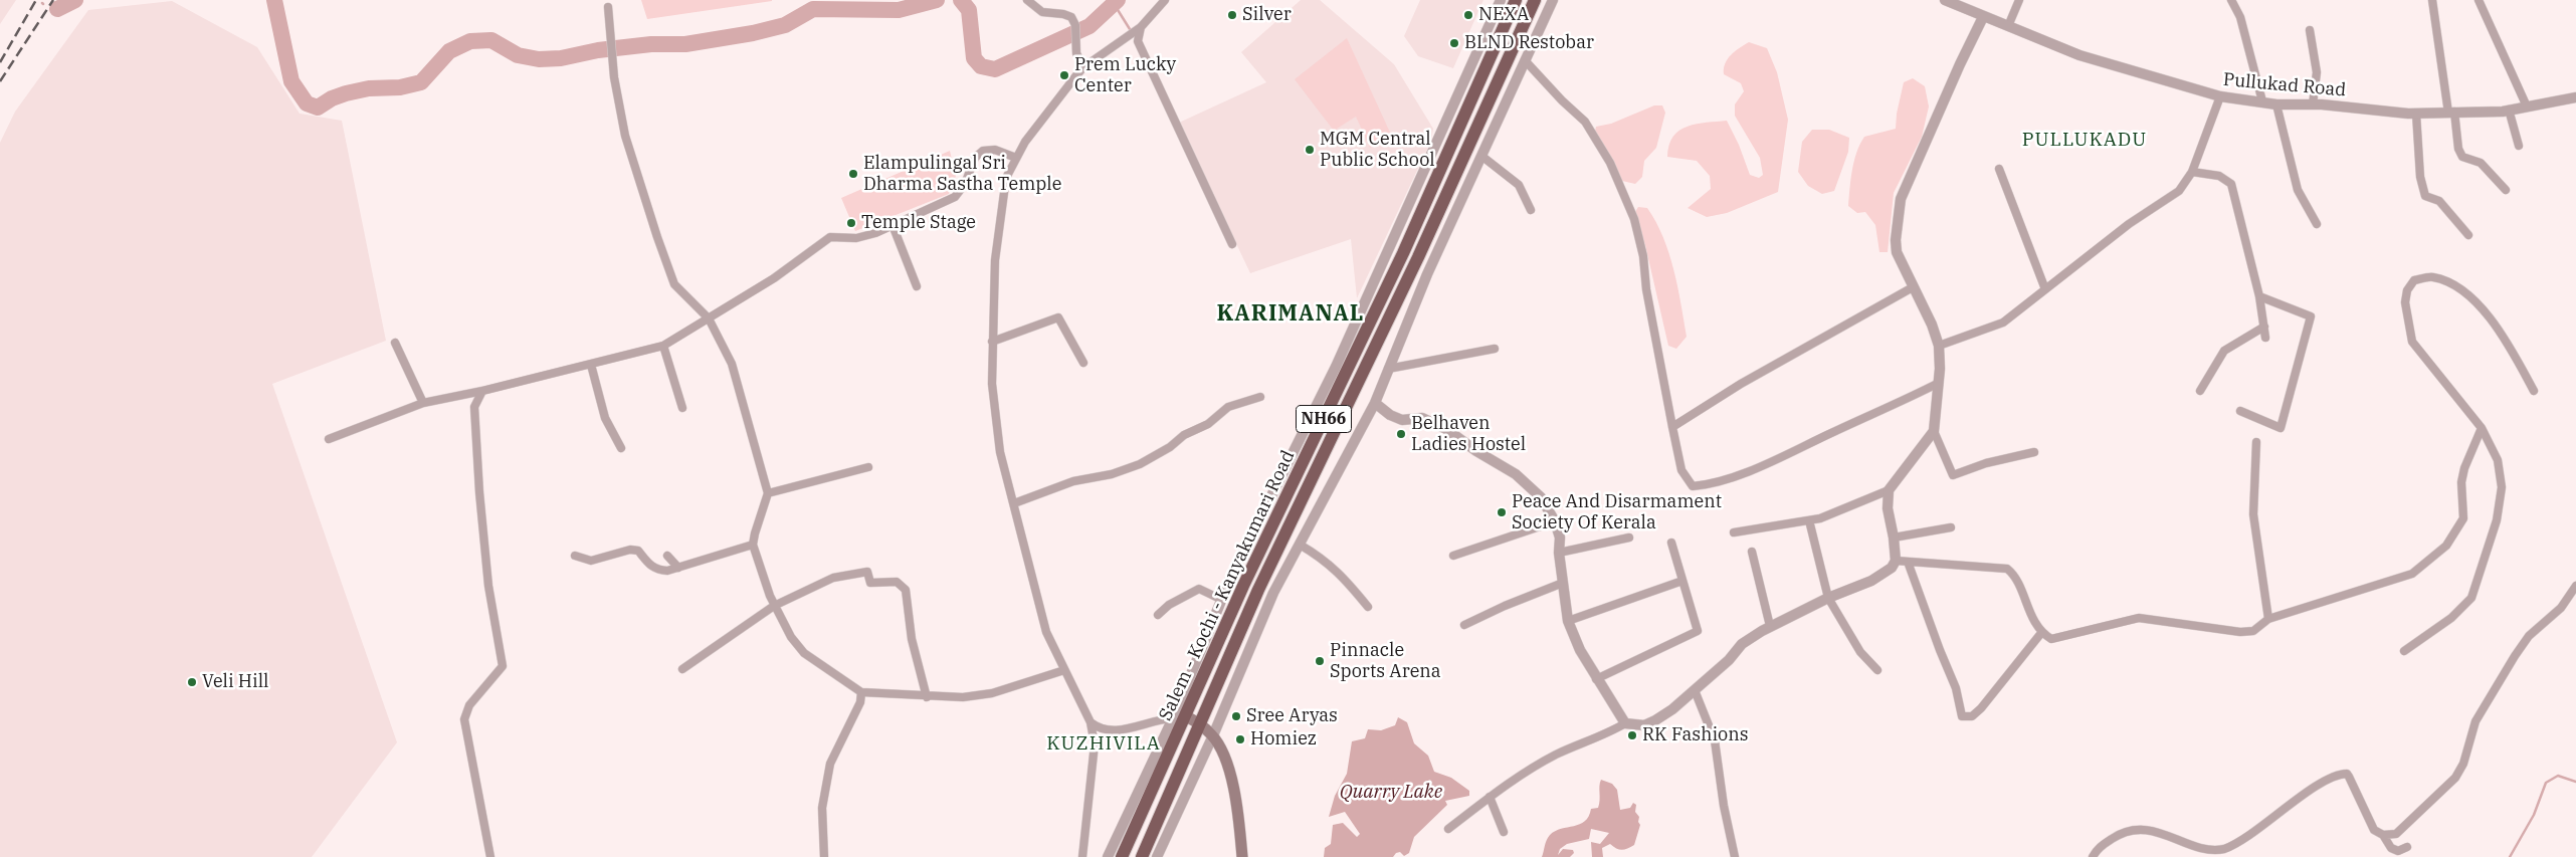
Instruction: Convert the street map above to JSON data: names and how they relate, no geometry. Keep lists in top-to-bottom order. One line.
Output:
{"streets":{"highway":["NH66","Salem - Kochi - Kanyakumari Road"],"street":["Pullukad Road"]},"districts":["PULLUKADU","KARIMANAL","KUZHIVILA"],"water":["Quarry Lake"],"places":["Silver","NEXA","BLND Restobar","Prem Lucky Center","MGM Central Public School","Elampulingal Sri Dharma Sastha Temple","Temple Stage","Belhaven Ladies Hostel","Peace And Disarmament Society Of Kerala","Pinnacle Sports Arena","Veli Hill","Sree Aryas","RK Fashions","Homiez"]}
